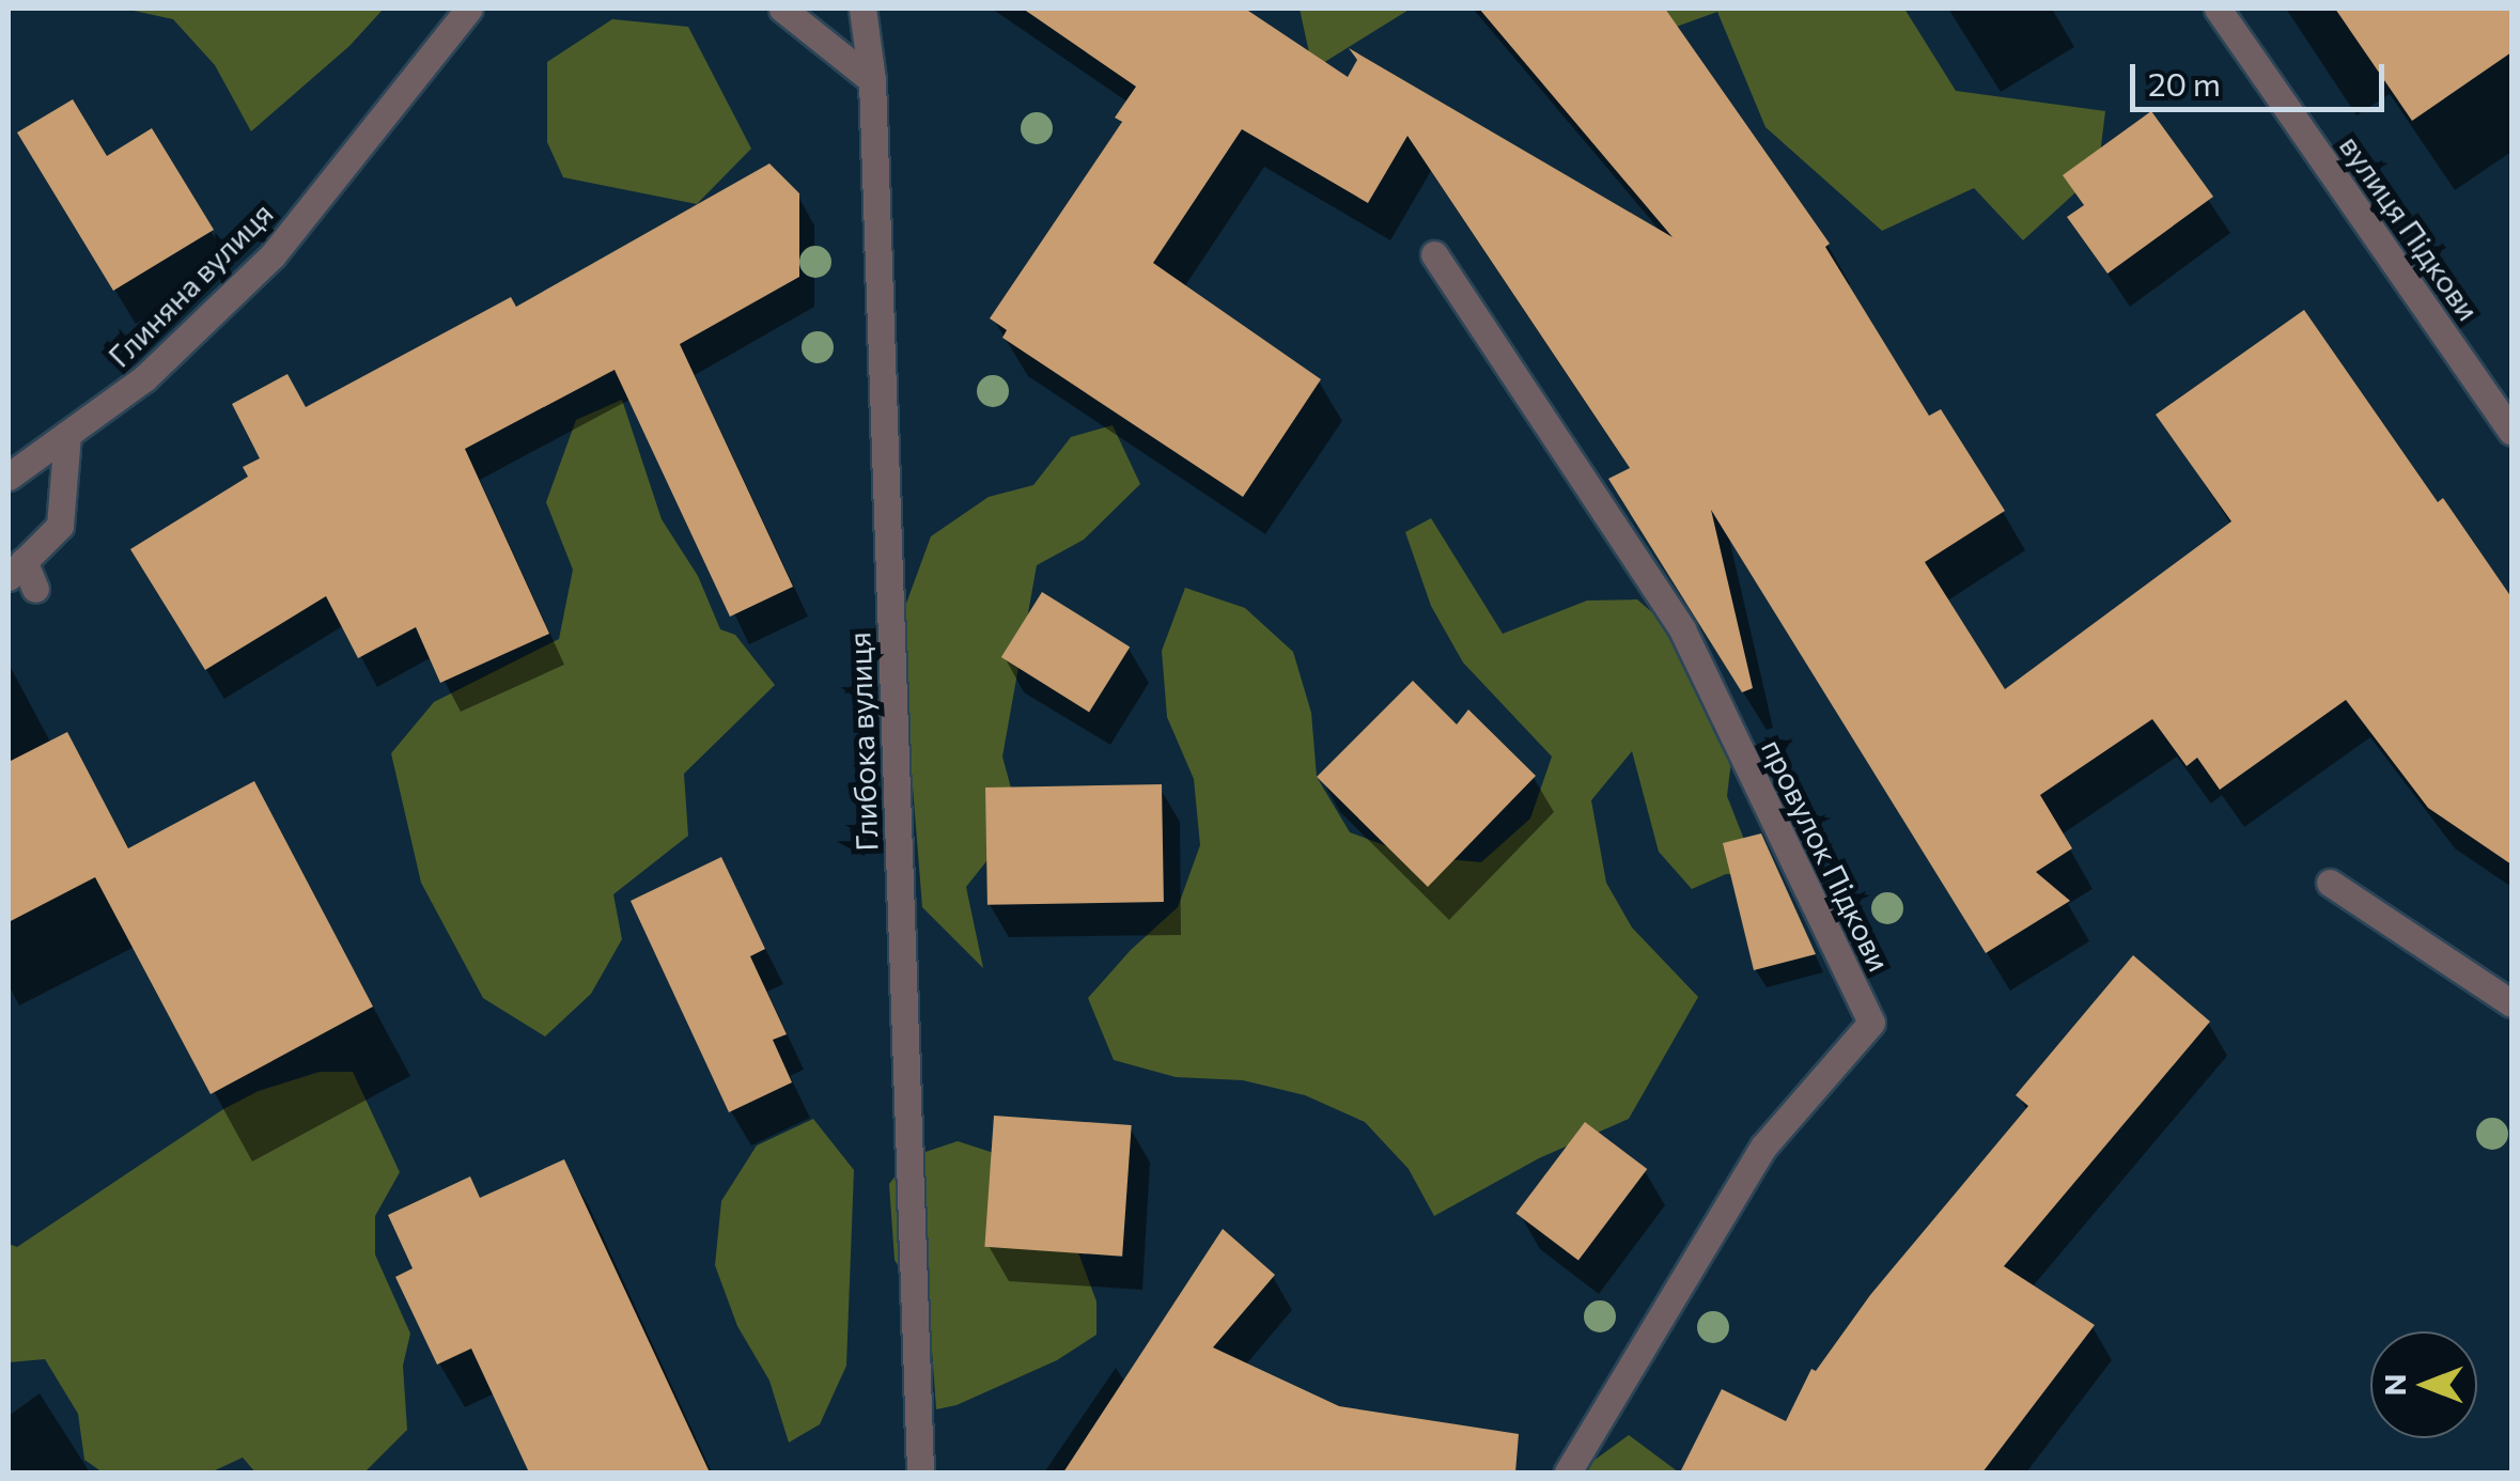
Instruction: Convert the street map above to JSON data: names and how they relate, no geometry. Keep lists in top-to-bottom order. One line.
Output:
{"streets":{"street":["вулиця Підкови","Глиняна вулиця","Глибока вулиця","провулок Підкови"]},"scale_bar":"20 m","north":"left"}
